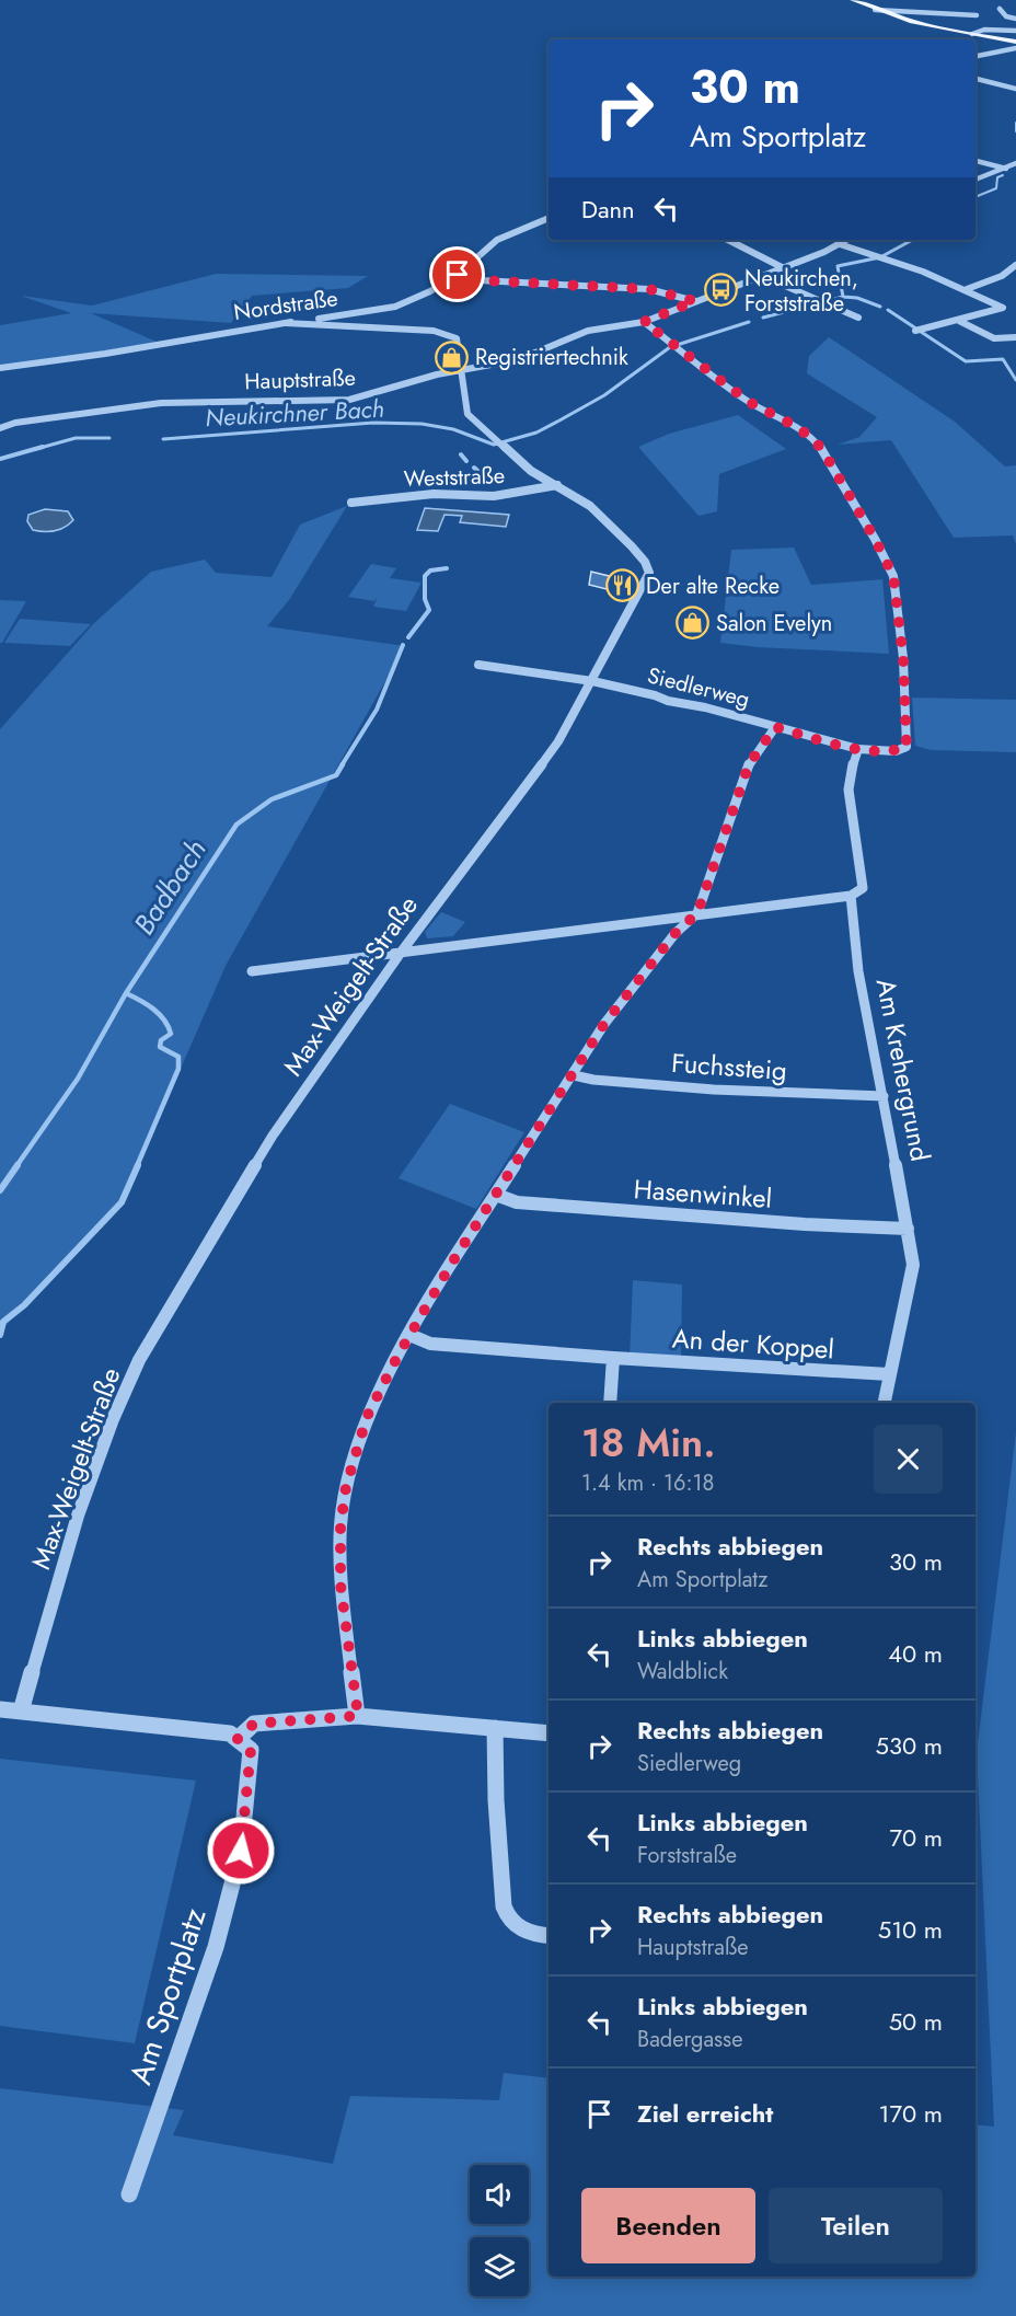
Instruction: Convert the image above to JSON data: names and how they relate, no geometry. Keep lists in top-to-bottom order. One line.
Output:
{"streets":{"street":["Nordstraße","Hauptstraße","Weststraße","Siedlerweg","Max-Weigelt-Straße","Fuchssteig","Am Krehergrund","Hasenwinkel","An der Koppel","Am Sportplatz"]},"crossings":[["Nordstraße","Max-Weigelt-Straße"],["Hauptstraße","Siedlerweg"],["Hauptstraße","Max-Weigelt-Straße"],["Weststraße","Max-Weigelt-Straße"],["Siedlerweg","Max-Weigelt-Straße"],["Siedlerweg","Am Krehergrund"],["Fuchssteig","Am Krehergrund"],["Am Krehergrund","Hasenwinkel"],["Am Krehergrund","An der Koppel"]],"water":["Neukirchner Bach","Badbach"],"places":{"bus stop":["Neukirchen, Forststraße"],"shop":["Registriertechnik","Salon Evelyn"],"restaurant":["Der alte Recke"]},"page":{"turn":["30 m","Am Sportplatz"],"then":"Dann","heading":["18 Min.","1.4 km · 16:18"],"list":[{"name":"Rechts abbiegen","note":"Am Sportplatz","value":"30 m"},{"name":"Links abbiegen","note":"Waldblick","value":"40 m"},{"name":"Rechts abbiegen","note":"Siedlerweg","value":"530 m"},{"name":"Links abbiegen","note":"Forststraße","value":"70 m"},{"name":"Rechts abbiegen","note":"Hauptstraße","value":"510 m"},{"name":"Links abbiegen","note":"Badergasse","value":"50 m"},{"name":"Ziel erreicht","value":"170 m"}],"buttons":["Beenden","Teilen"]}}
